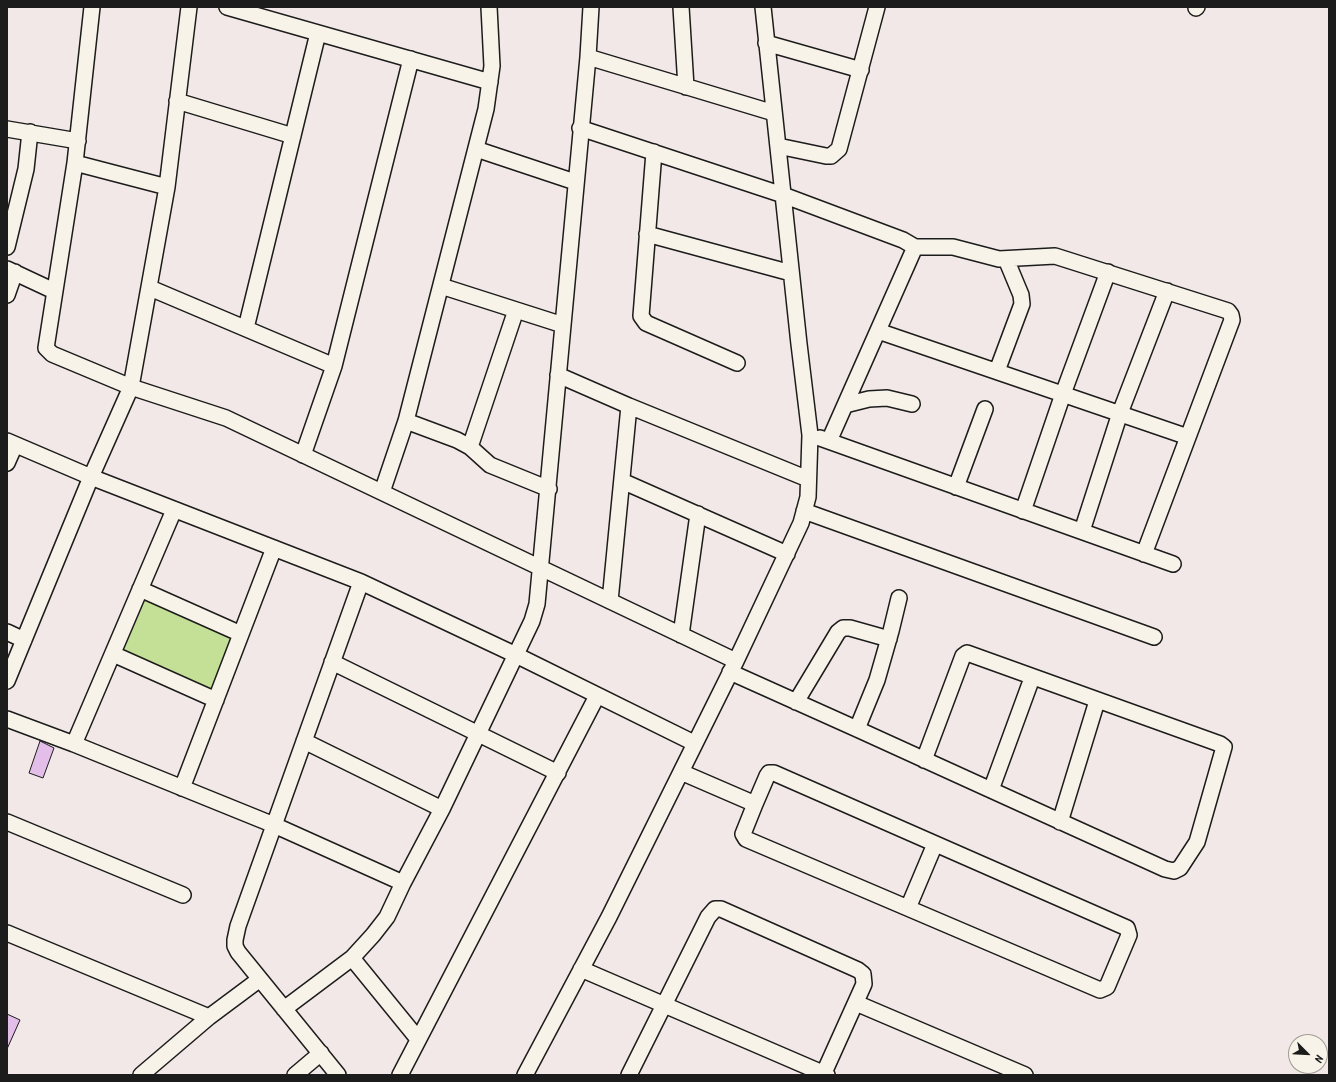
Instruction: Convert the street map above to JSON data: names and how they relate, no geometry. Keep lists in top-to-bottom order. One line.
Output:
{"north":"bottom right"}
